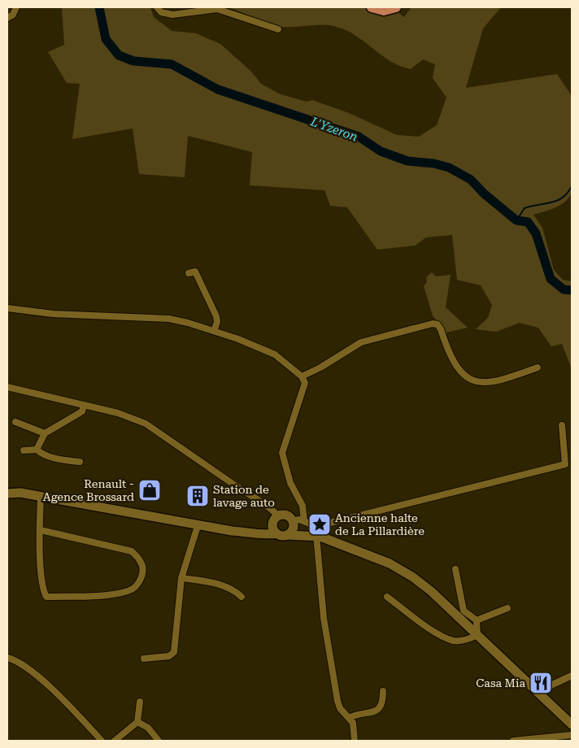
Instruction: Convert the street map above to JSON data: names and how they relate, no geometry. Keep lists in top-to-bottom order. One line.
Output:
{"water":["L'Yzeron"],"places":{"shop":["Renault - Agence Brossard"],"building":["Station de lavage auto"],"place":["Ancienne halte de La Pillardière"],"restaurant":["Casa Mia"]}}
